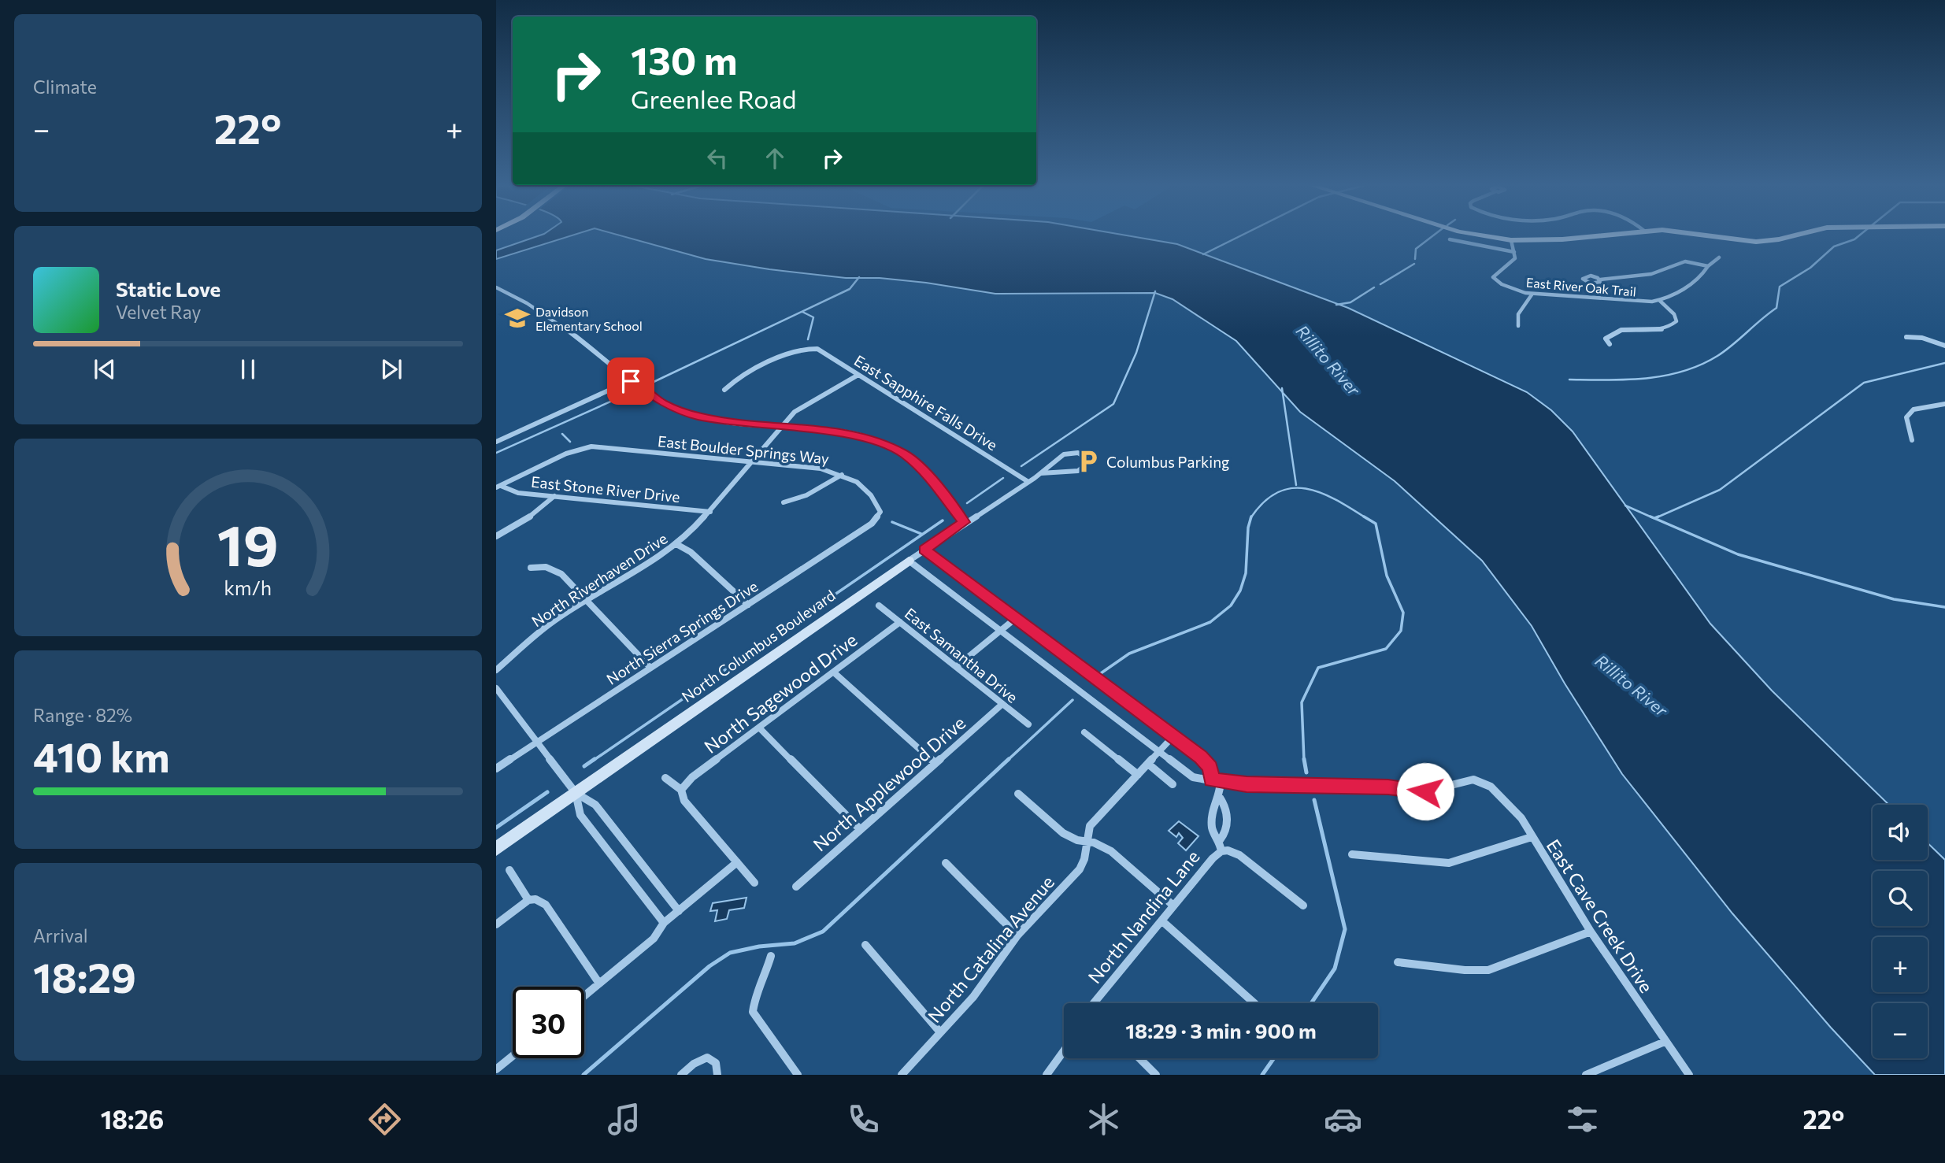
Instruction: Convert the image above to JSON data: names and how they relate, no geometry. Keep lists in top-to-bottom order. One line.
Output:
{"streets":{"street":["East River Oak Trail","East Sapphire Falls Drive","East Boulder Springs Way","East Stone River Drive","North Riverhaven Drive","North Sierra Springs Drive","North Columbus Boulevard","East Samantha Drive","North Sagewood Drive","North Applewood Drive","East Cave Creek Drive","North Nandina Lane","North Catalina Avenue"]},"crossings":[["East Sapphire Falls Drive","North Riverhaven Drive"],["East Sapphire Falls Drive","North Columbus Boulevard"],["East Boulder Springs Way","East Stone River Drive"],["East Boulder Springs Way","North Riverhaven Drive"],["East Boulder Springs Way","North Sierra Springs Drive"],["East Stone River Drive","North Riverhaven Drive"],["East Samantha Drive","North Sagewood Drive"],["East Samantha Drive","North Applewood Drive"],["East Cave Creek Drive","North Nandina Lane"]],"water":["Rillito River"],"places":{"school or university":["Davidson Elementary School"],"parking":["Columbus Parking"]},"page":{"tile":["Climate",["Range · 82%","410 km"],["Arrival","18:29"]],"turn":["130 m","Greenlee Road"],"heat":["−","22°","+"],"song":["Static Love","Velvet Ray"],"map_buttons":["+","−"],"limit":"30","trip":"18:29 · 3 min · 900 m","tabs":["18:26","22°"],"gauge":["19","km/h"]}}
